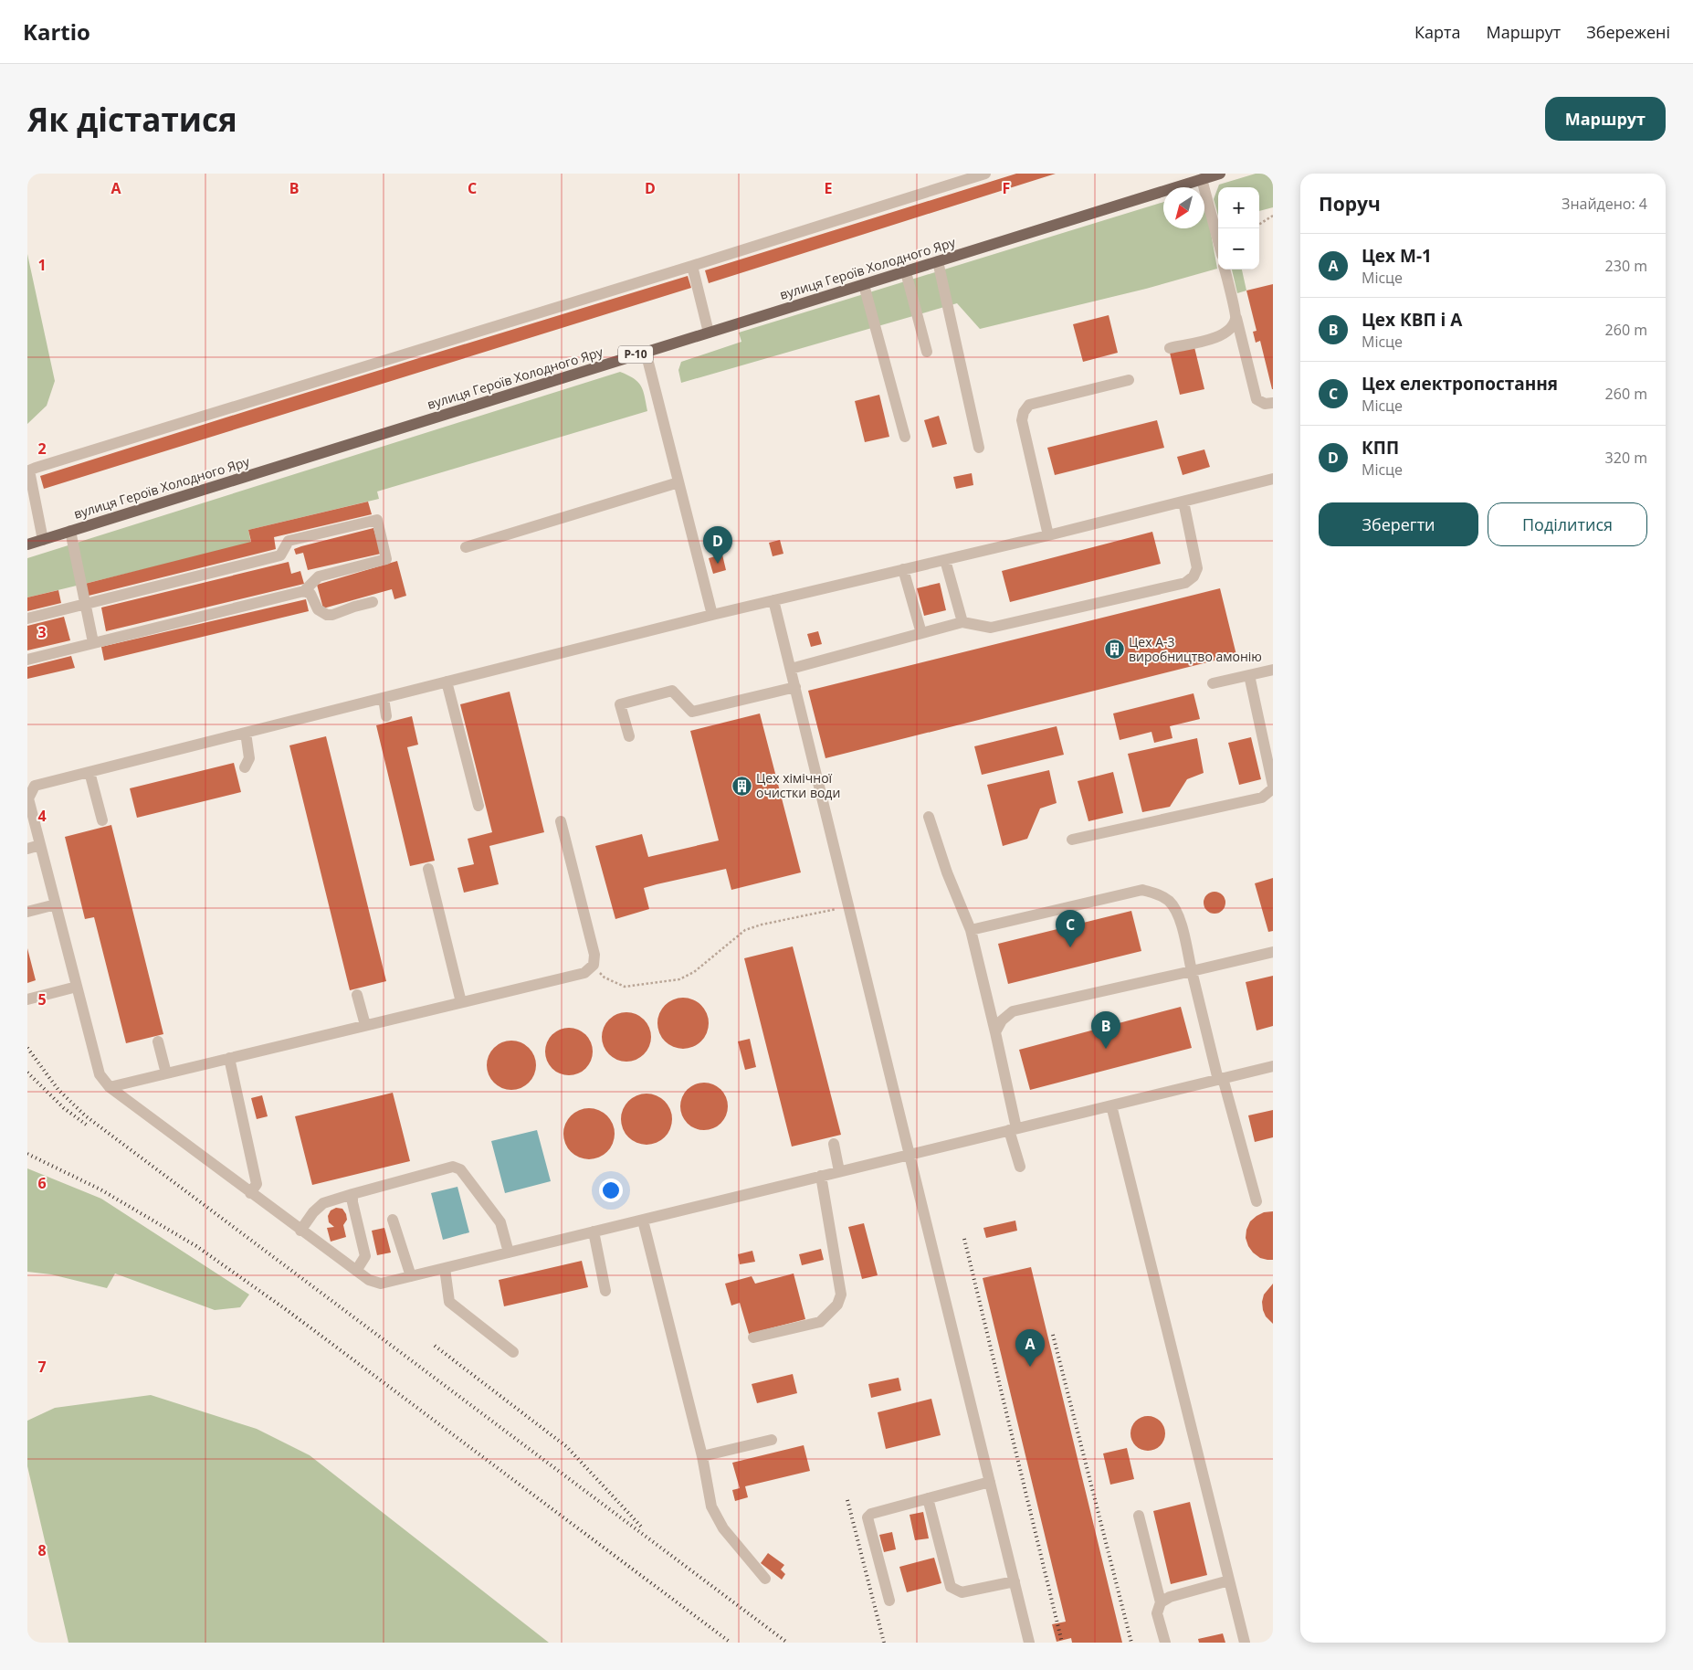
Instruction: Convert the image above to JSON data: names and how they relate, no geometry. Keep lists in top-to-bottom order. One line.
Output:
{"streets":{"main road":["вулиця Героїв Холодного Яру","Р-10"]},"places":{"building":["Цех А-3 виробництво амонію","Цех хімічної очистки води"]},"north":"bottom left","page":{"header":"Kartio","nav":["Карта","Маршрут","Збережені"],"buttons":["Маршрут",["Зберегти","Поділитися"]],"title":"Як дістатися","heading":["Поруч","Знайдено: 4"],"map_buttons":["+","−"],"list":[{"mark":"A","name":"Цех М-1","note":"Місце","value":"230 m"},{"mark":"B","name":"Цех КВП і А","note":"Місце","value":"260 m"},{"mark":"C","name":"Цех електропостання","note":"Місце","value":"260 m"},{"mark":"D","name":"КПП","note":"Місце","value":"320 m"}],"pins":["D","C","B","A"]},"grid":{"columns":["A","B","C","D","E","F"],"rows":["1","2","3","4","5","6","7","8"]}}
